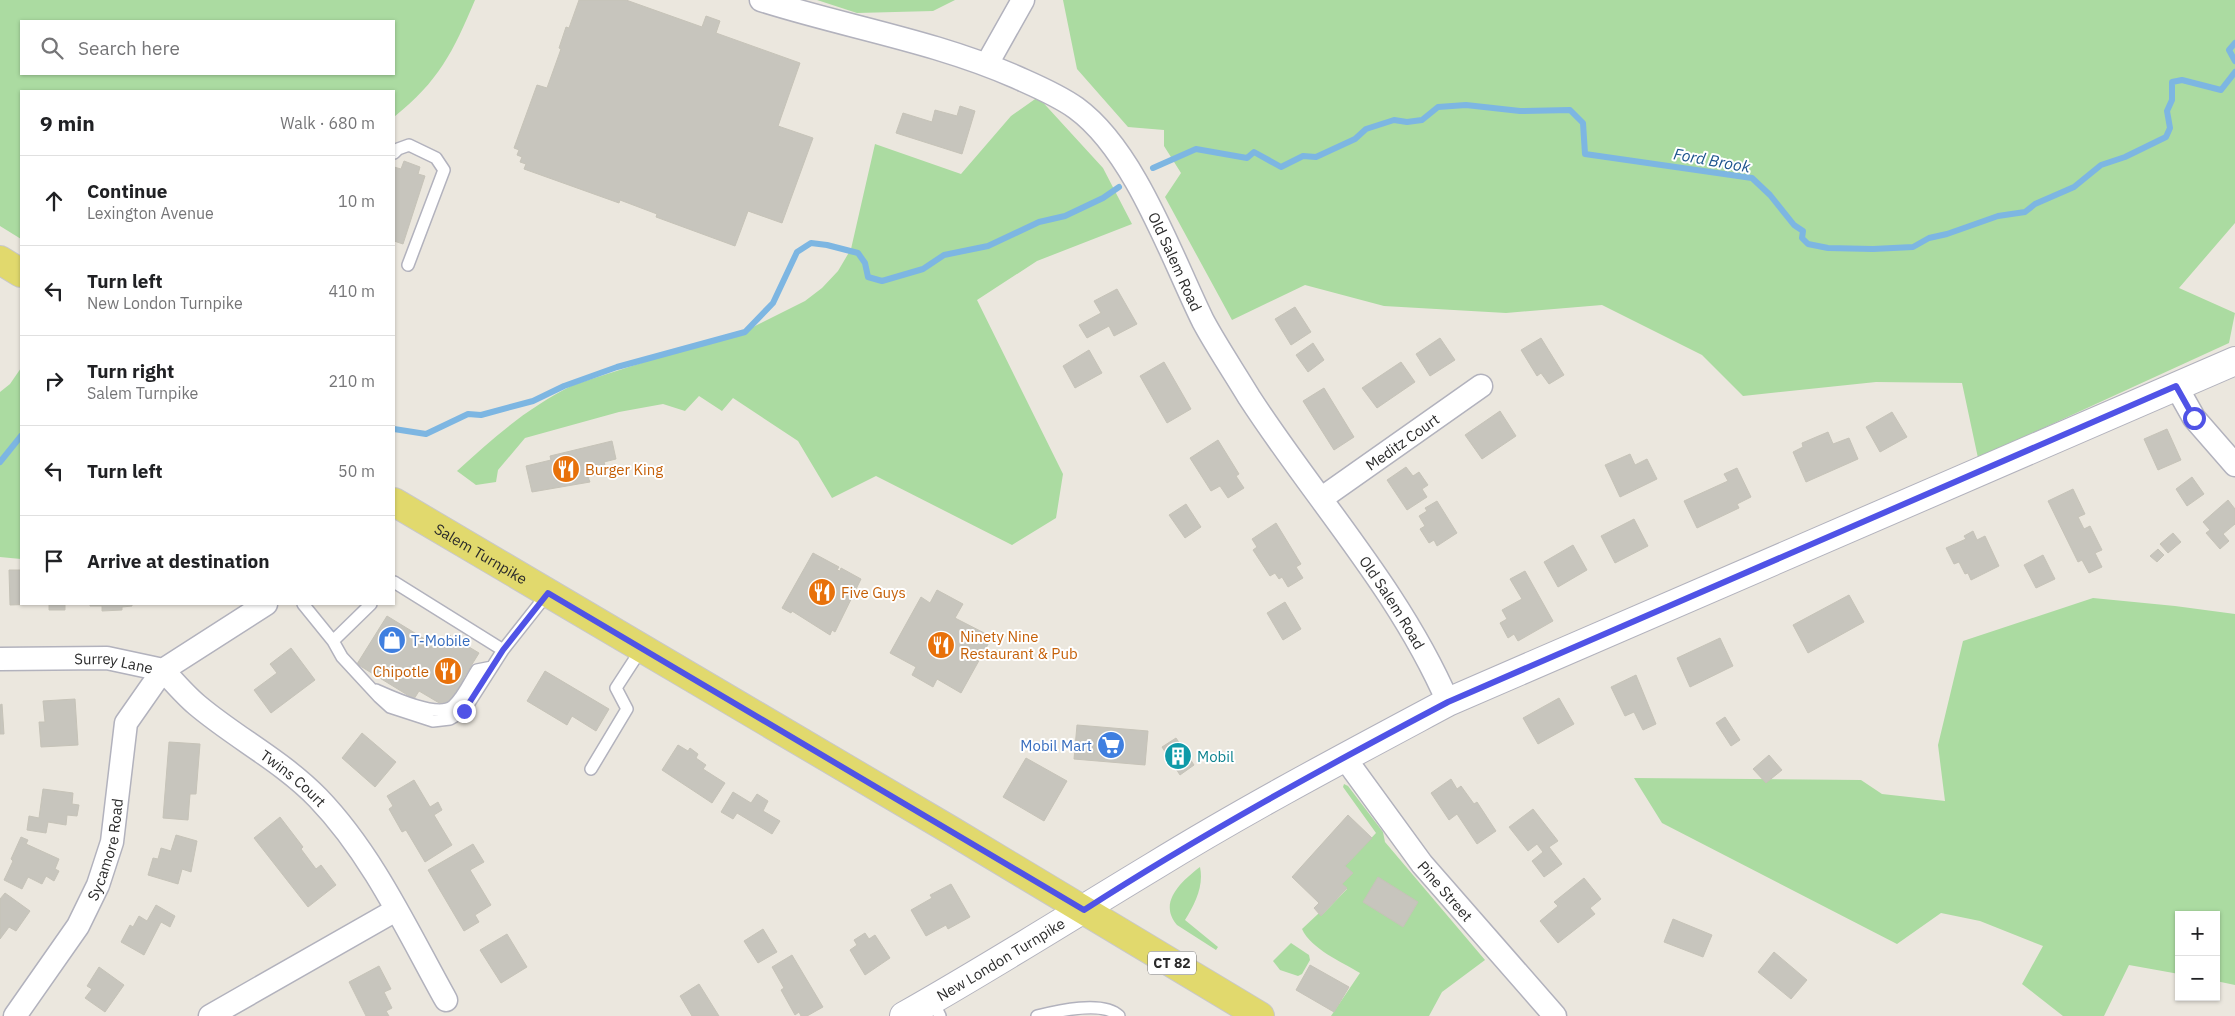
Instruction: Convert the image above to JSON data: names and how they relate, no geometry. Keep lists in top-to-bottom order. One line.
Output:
{"streets":{"main road":["Salem Turnpike","New London Turnpike","CT 82"],"street":["Old Salem Road","Meditz Court","Surrey Lane","Twins Court","Sycamore Road","Pine Street"]},"crossings":[["Old Salem Road","Meditz Court"],["Old Salem Road","New London Turnpike"],["Salem Turnpike","New London Turnpike"],["Salem Turnpike","CT 82"],["Surrey Lane","Twins Court"],["Surrey Lane","Sycamore Road"],["Twins Court","Sycamore Road"],["Pine Street","New London Turnpike"],["New London Turnpike","CT 82"]],"water":["Ford Brook"],"places":{"restaurant":["Burger King","Five Guys","Ninety Nine Restaurant & Pub","Chipotle"],"shop":["T-Mobile"],"supermarket":["Mobil Mart"],"building":["Mobil"]},"page":{"search":"Search here","heading":["9 min","Walk · 680 m"],"list":[["Continue","Lexington Avenue","10 m"],["Turn left","New London Turnpike","410 m"],["Turn right","Salem Turnpike","210 m"],["Turn left","50 m"],"Arrive at destination"],"map_buttons":["+","−"]}}
